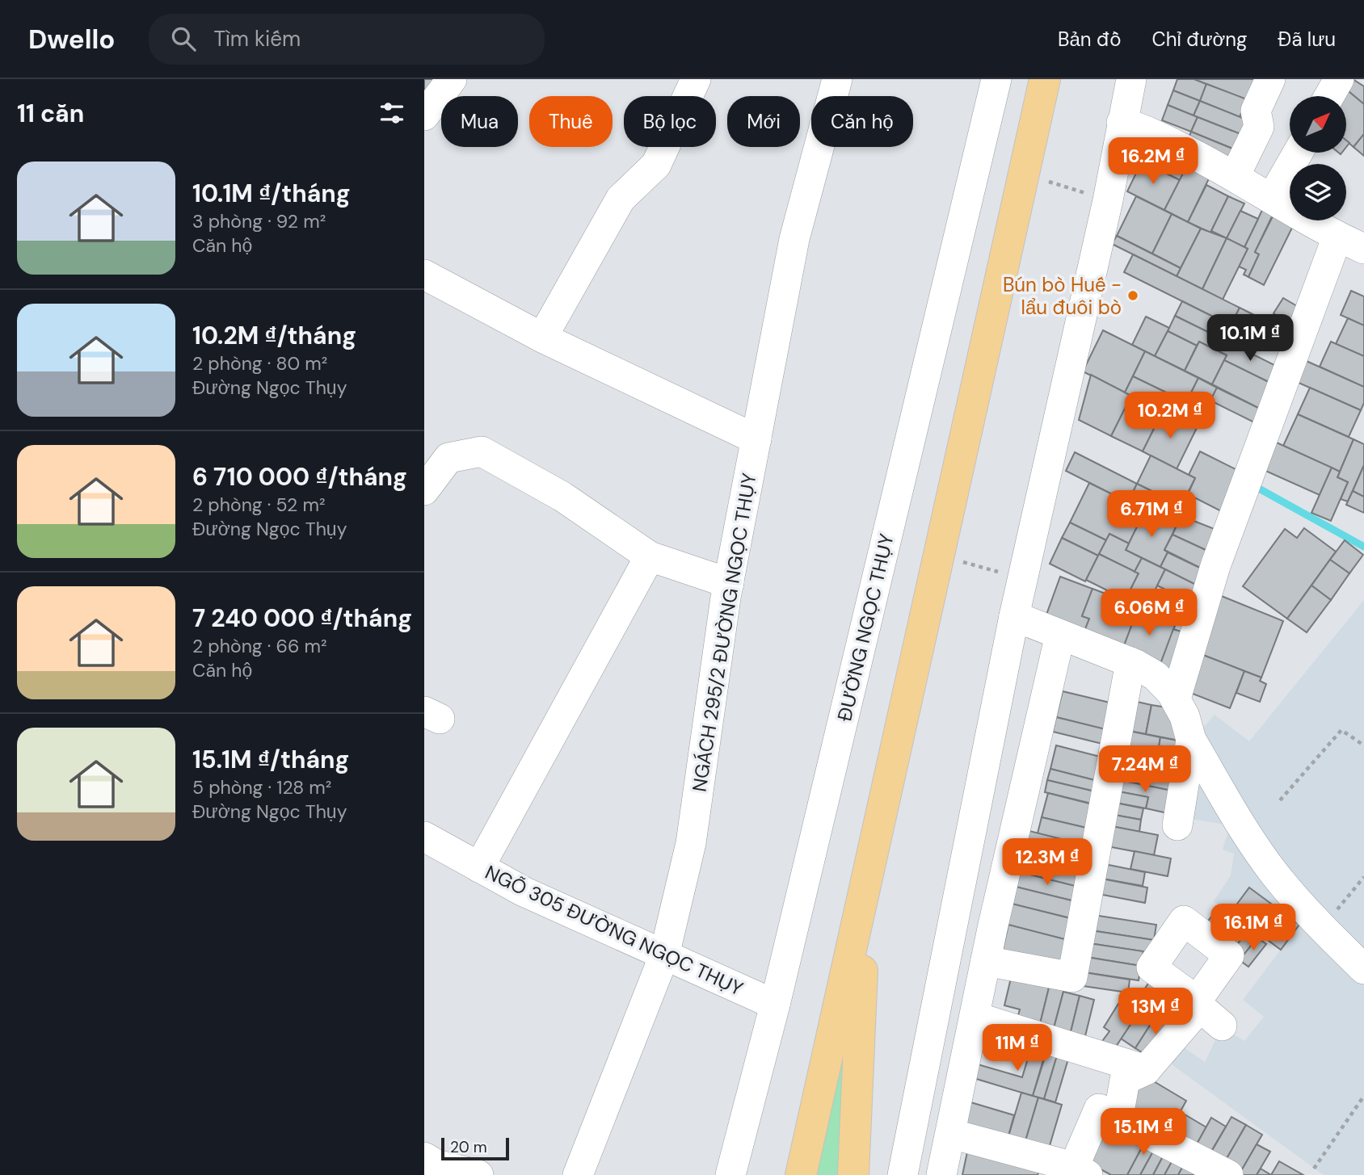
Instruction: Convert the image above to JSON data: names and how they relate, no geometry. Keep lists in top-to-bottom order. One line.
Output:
{"streets":{"street":["ĐƯỜNG NGỌC THỤY","NGÁCH 295/2 ĐƯỜNG NGỌC THỤY","NGÕ 305 ĐƯỜNG NGỌC THỤY"]},"crossings":[["ĐƯỜNG NGỌC THỤY","NGÕ 305 ĐƯỜNG NGỌC THỤY"],["NGÁCH 295/2 ĐƯỜNG NGỌC THỤY","NGÕ 305 ĐƯỜNG NGỌC THỤY"]],"places":["Bún bò Huế - lẩu đuôi bò"],"scale_bar":"20 m","north":"top right","page":{"header":"Dwello","search":"Tìm kiếm","nav":["Bản đồ","Chỉ đường","Đã lưu"],"heading":"11 căn","chip":["Mua","Thuê","Bộ lọc","Mới","Căn hộ"],"price":["16.2M ₫","10.1M ₫","10.2M ₫","6.71M ₫","6.06M ₫","7.24M ₫","12.3M ₫","16.1M ₫","13M ₫","11M ₫","15.1M ₫"],"list":[{"name":"10.1M ₫/tháng","note":"3 phòng · 92 m² · Căn hộ"},{"name":"10.2M ₫/tháng","note":"2 phòng · 80 m² · Đường Ngọc Thụy"},{"name":"6 710 000 ₫/tháng","note":"2 phòng · 52 m² · Đường Ngọc Thụy"},{"name":"7 240 000 ₫/tháng","note":"2 phòng · 66 m² · Căn hộ"},{"name":"15.1M ₫/tháng","note":"5 phòng · 128 m² · Đường Ngọc Thụy"}],"scale":"20 m"}}
